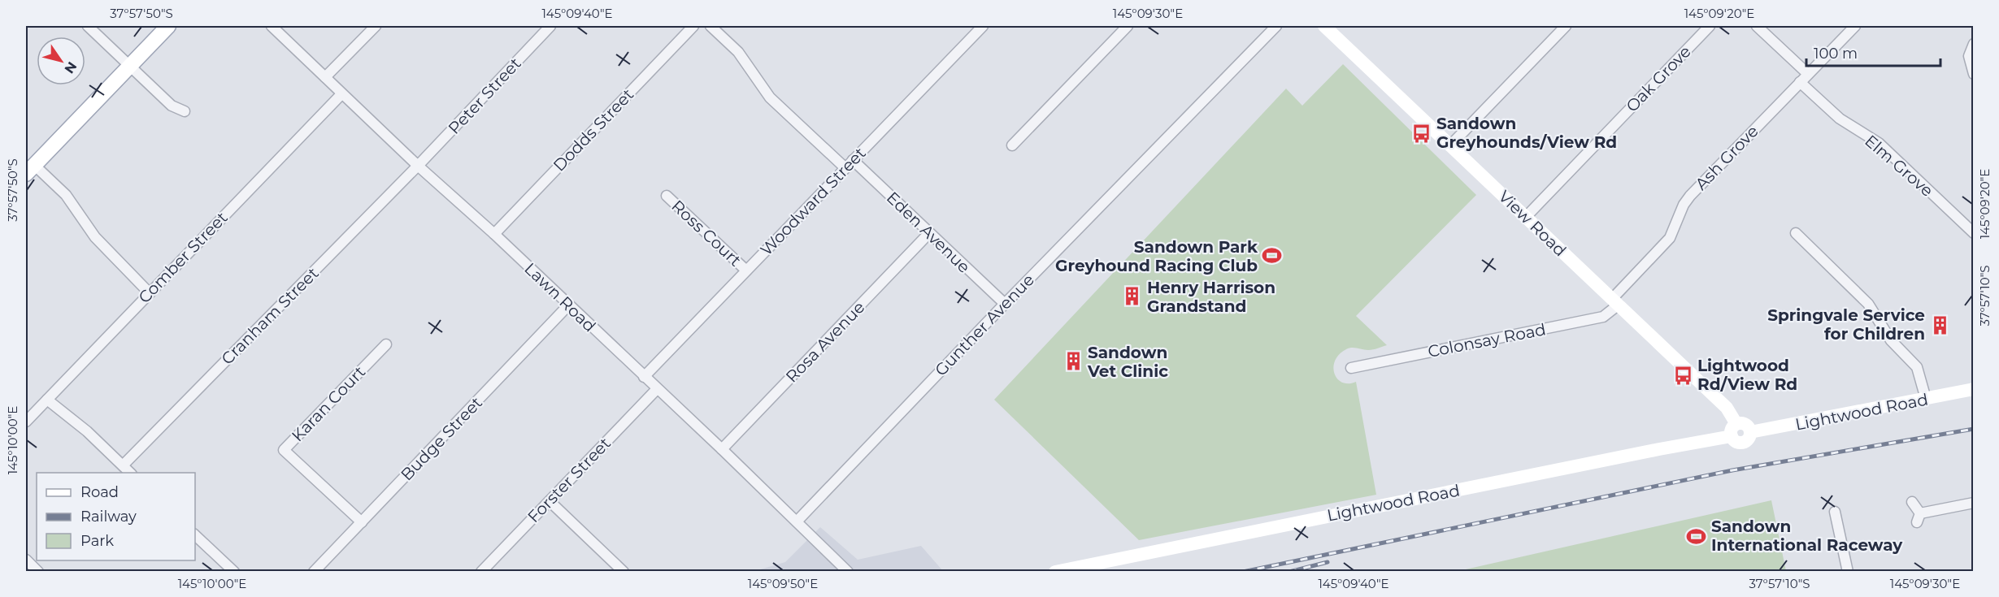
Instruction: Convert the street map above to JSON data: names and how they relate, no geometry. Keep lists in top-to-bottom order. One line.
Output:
{"streets":{"main road":["View Road","Lightwood Road"],"street":["Oak Grove","Peter Street","Dodds Street","Ash Grove","Elm Grove","Woodward Street","Eden Avenue","Ross Court","Comber Street","Lawn Road","Cranham Street","Gunther Avenue","Colonsay Road","Rosa Avenue","Karan Court","Budge Street","Forster Street"]},"crossings":[["Oak Grove","View Road"],["Peter Street","Lawn Road"],["Peter Street","Cranham Street"],["Dodds Street","Lawn Road"],["Ash Grove","Elm Grove"],["Ash Grove","View Road"],["Ash Grove","Colonsay Road"],["Woodward Street","Eden Avenue"],["Woodward Street","Ross Court"],["Woodward Street","Lawn Road"],["View Road","Colonsay Road"],["View Road","Lightwood Road"],["Eden Avenue","Gunther Avenue"],["Eden Avenue","Rosa Avenue"],["Comber Street","Lawn Road"],["Lawn Road","Cranham Street"],["Lawn Road","Gunther Avenue"],["Lawn Road","Rosa Avenue"],["Lawn Road","Budge Street"],["Lawn Road","Forster Street"],["Karan Court","Budge Street"]],"places":{"bus stop":["Sandown Greyhounds/View Rd","Lightwood Rd/View Rd"],"sports":["Sandown Park Greyhound Racing Club","Sandown International Raceway"],"building":["Henry Harrison Grandstand","Springvale Service for Children","Sandown Vet Clinic"]},"legend":["Road","Railway","Park"],"scale_bar":"100 m","north":"bottom right","coordinates":["37°57'50\"S","145°09'40\"E","145°09'30\"E","145°09'20\"E","37°57'10\"S","145°10'00\"E","145°09'50\"E"]}
